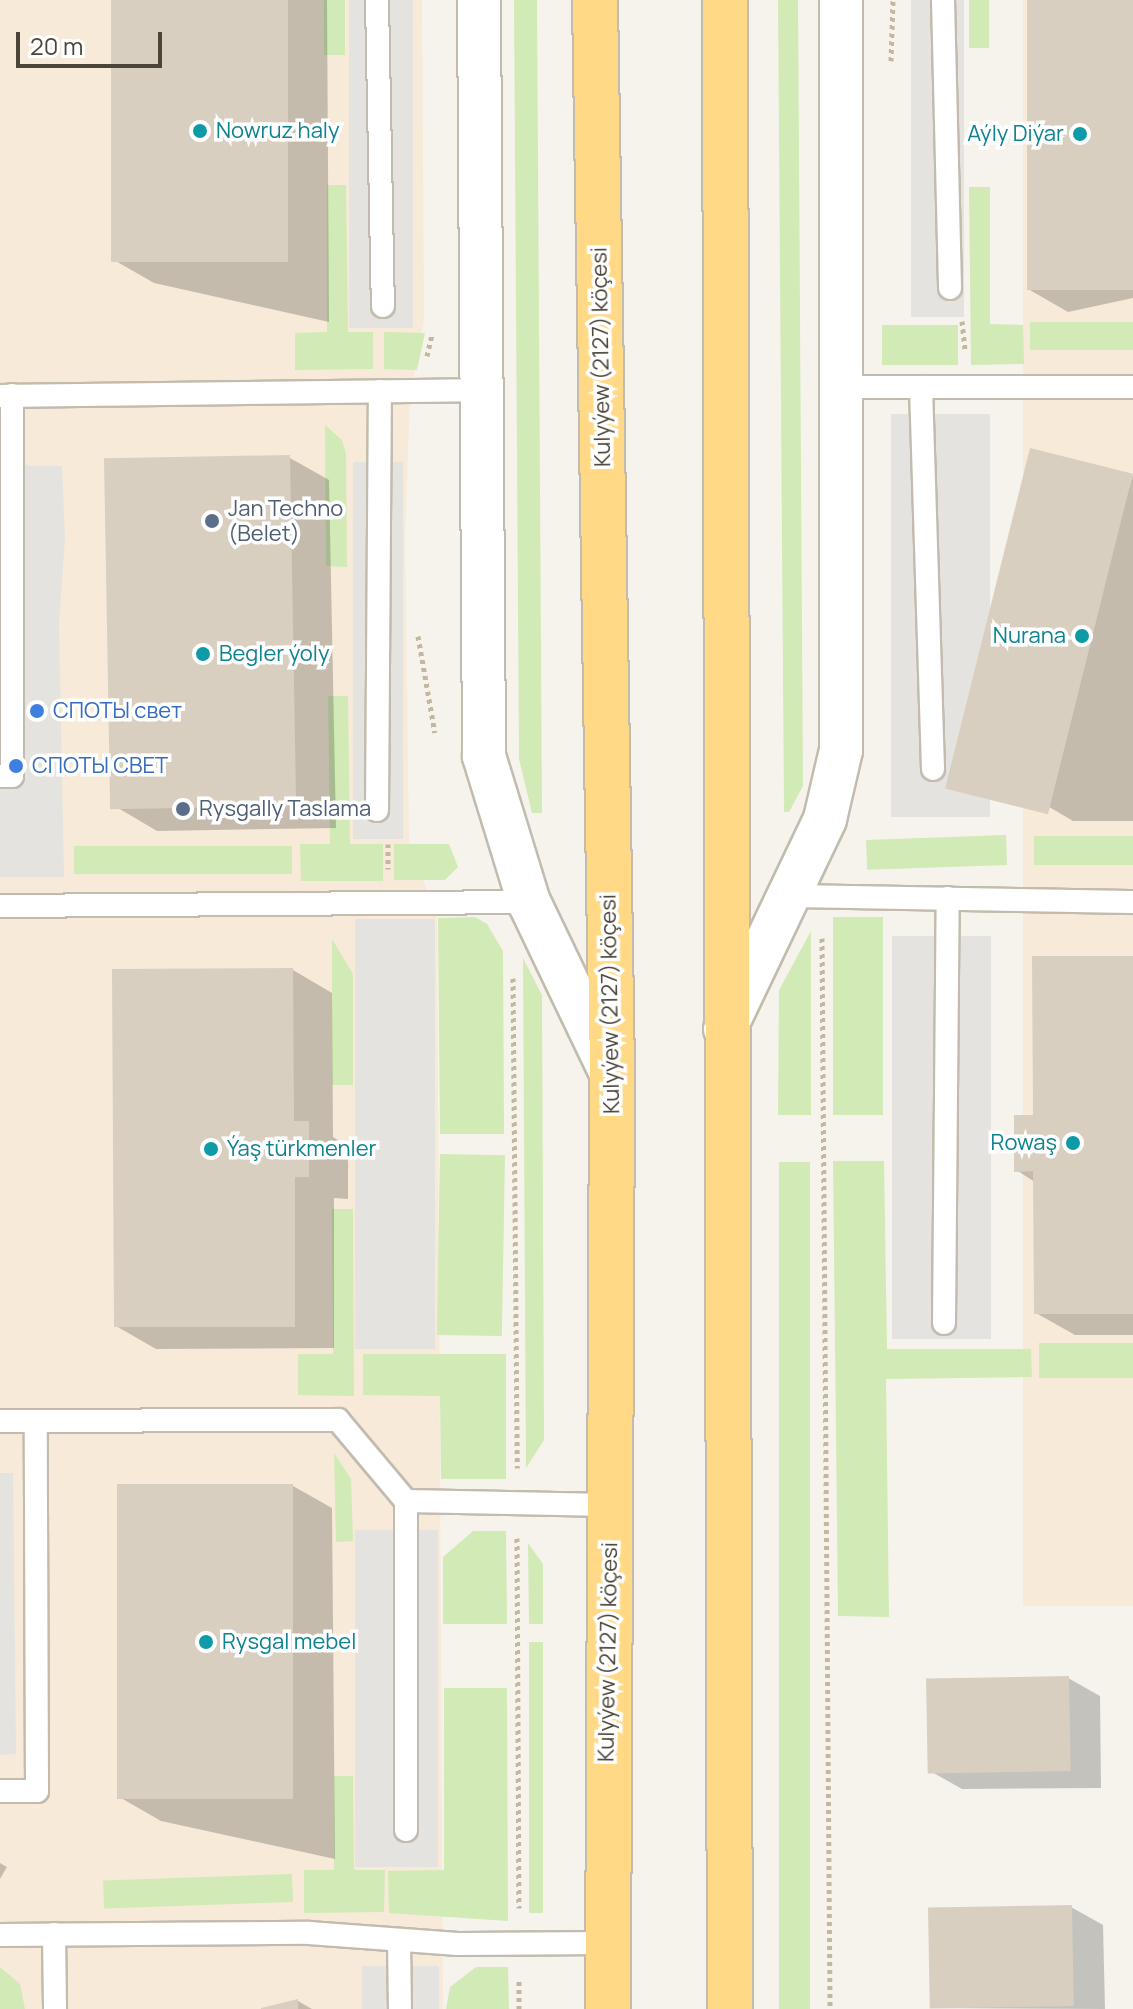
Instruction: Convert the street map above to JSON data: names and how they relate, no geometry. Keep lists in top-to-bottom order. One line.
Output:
{"streets":{"highway":["Kulyýew (2127) köçesi"]},"places":["Nowruz haly","Aýly Diýar","Jan Techno (Belet)","Nurana","Begler ýoly","СПОТЫ свет","СПОТЫ СВЕТ","Rysgally Taslama","Rowaş","Ýaş türkmenler","Rysgal mebel"],"scale_bar":"20 m"}
